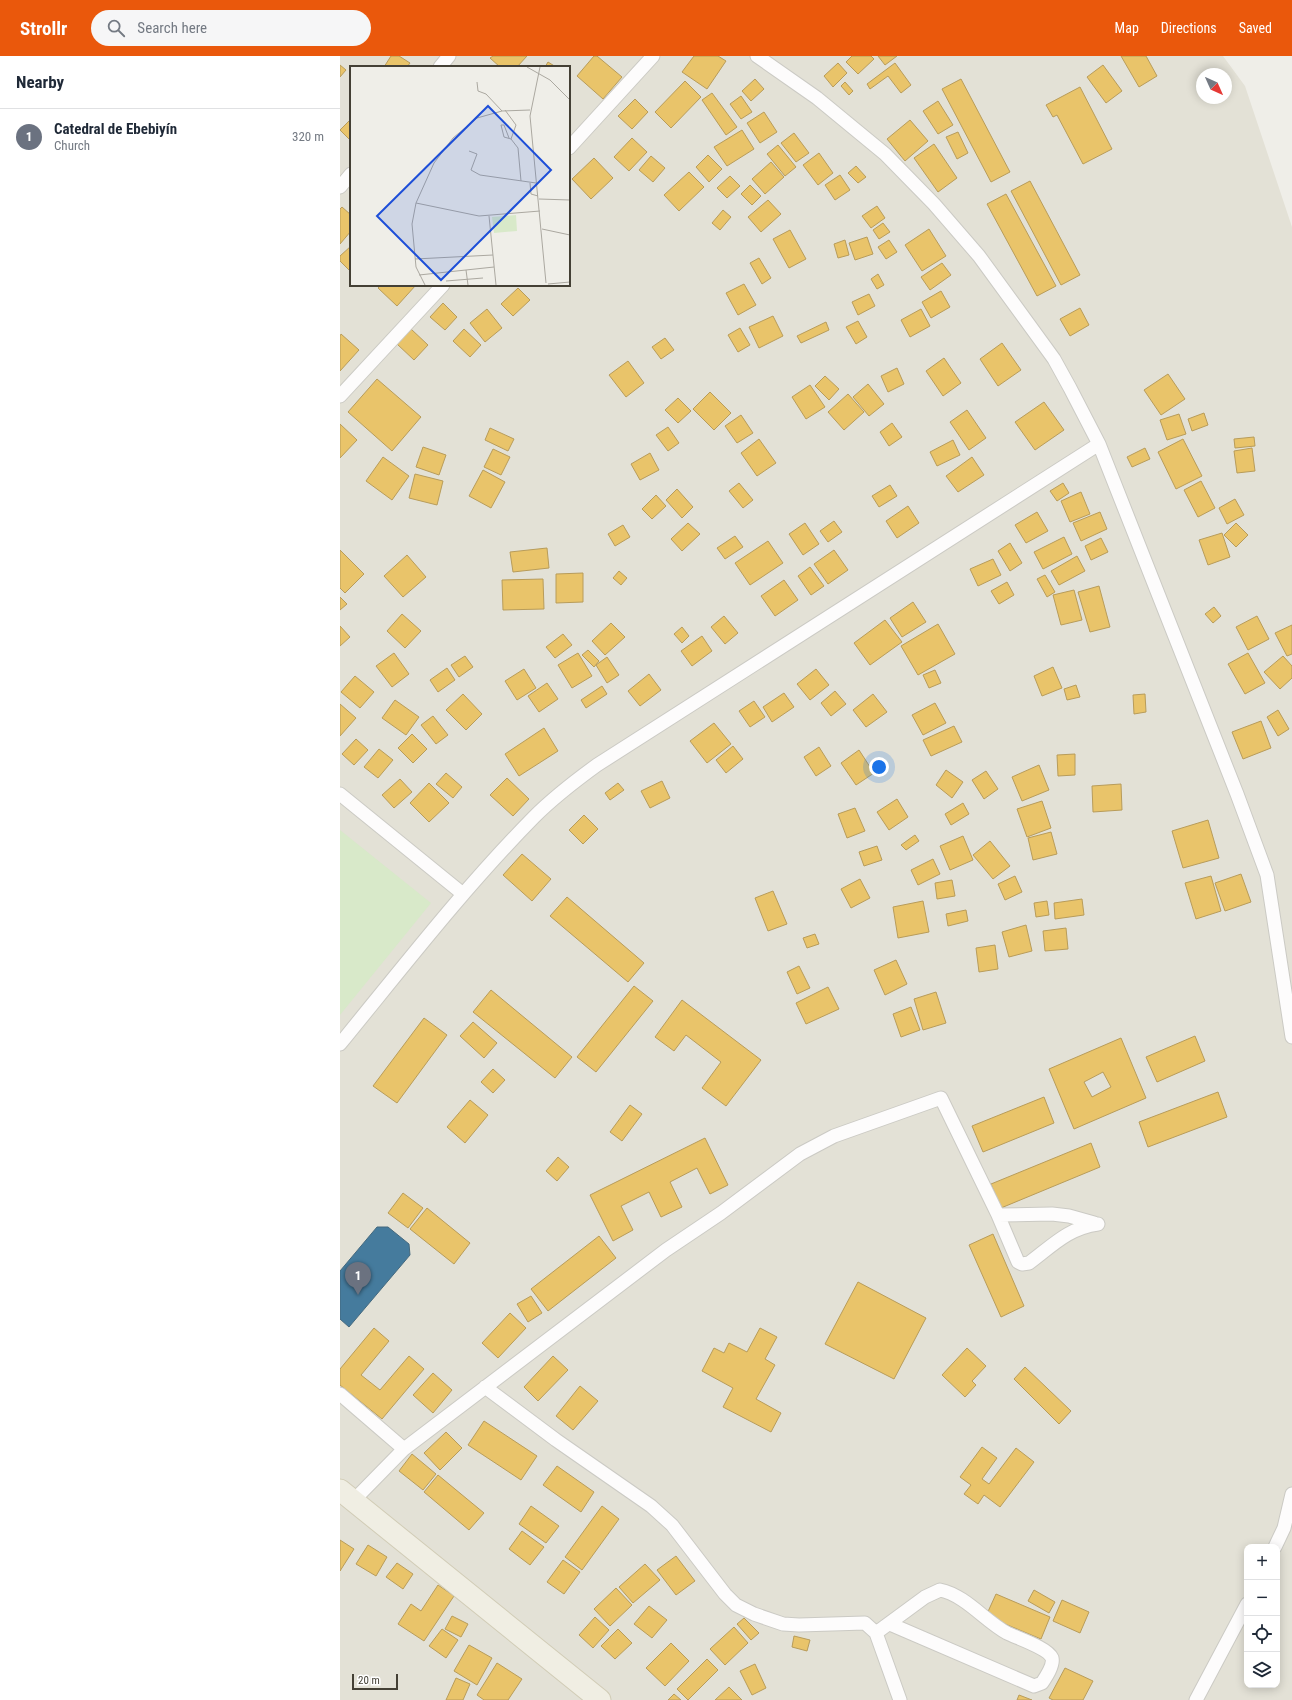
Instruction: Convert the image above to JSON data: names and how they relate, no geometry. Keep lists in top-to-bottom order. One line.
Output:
{"scale_bar":"20 m","north":"bottom right","page":{"header":"Strollr","search":"Search here","nav":["Map","Directions","Saved"],"heading":"Nearby","list":[{"mark":"1","name":"Catedral de Ebebiyín","note":"Church","value":"320 m"}],"pins":"1","map_buttons":["+","−"],"scale":"20 m"}}
